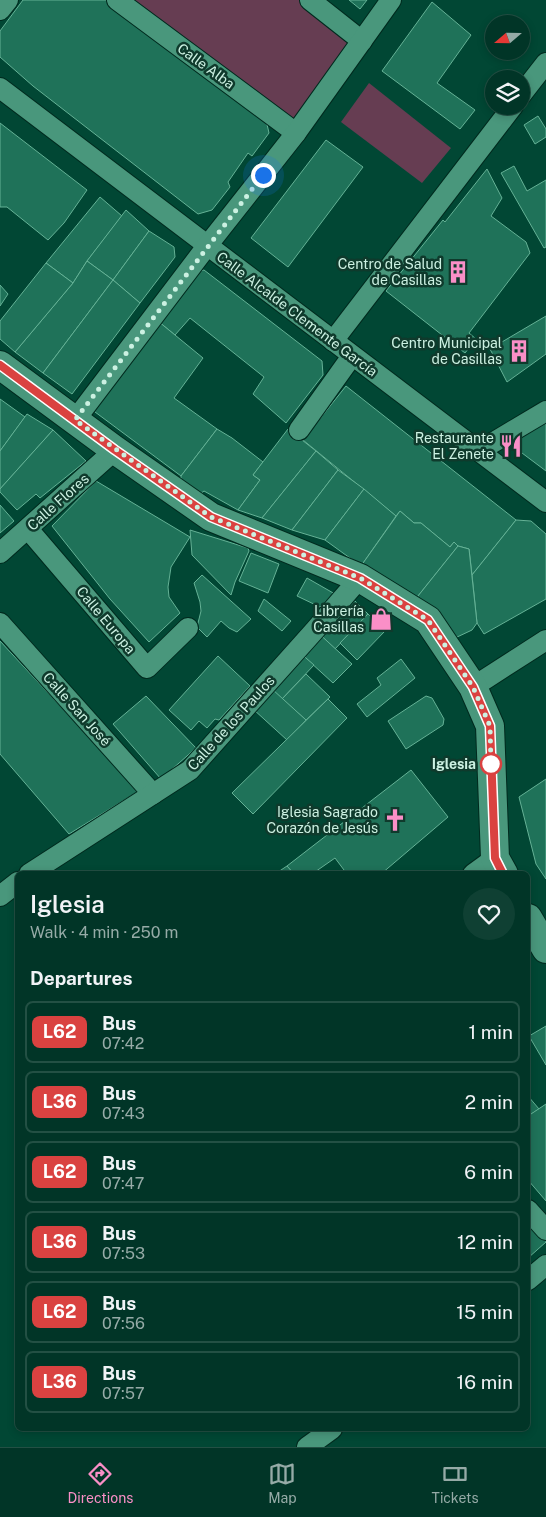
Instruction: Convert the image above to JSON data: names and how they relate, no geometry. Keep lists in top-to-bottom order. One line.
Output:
{"streets":{"street":["Calle Alba","Calle Alcalde Clemente García","Calle Flores","Calle Europa","Calle San José","Calle de los Paulos"]},"crossings":[["Calle Flores","Calle Europa"],["Calle San José","Calle de los Paulos"]],"places":{"building":["Centro de Salud de Casillas","Centro Municipal de Casillas"],"restaurant":["Restaurante El Zenete"],"shop":["Librería Casillas"],"other":["Iglesia"],"church":["Iglesia Sagrado Corazón de Jesús"]},"lines":["bus line L62"],"north":"left","page":{"heading":[["Iglesia","Walk · 4 min · 250 m"],"Departures"],"list":[{"mark":"L62","name":"Bus","note":"07:42","value":"1 min"},{"mark":"L36","name":"Bus","note":"07:43","value":"2 min"},{"mark":"L62","name":"Bus","note":"07:47","value":"6 min"},{"mark":"L36","name":"Bus","note":"07:53","value":"12 min"},{"mark":"L62","name":"Bus","note":"07:56","value":"15 min"},{"mark":"L36","name":"Bus","note":"07:57","value":"16 min"}],"tabs":["Directions","Map","Tickets"]}}
